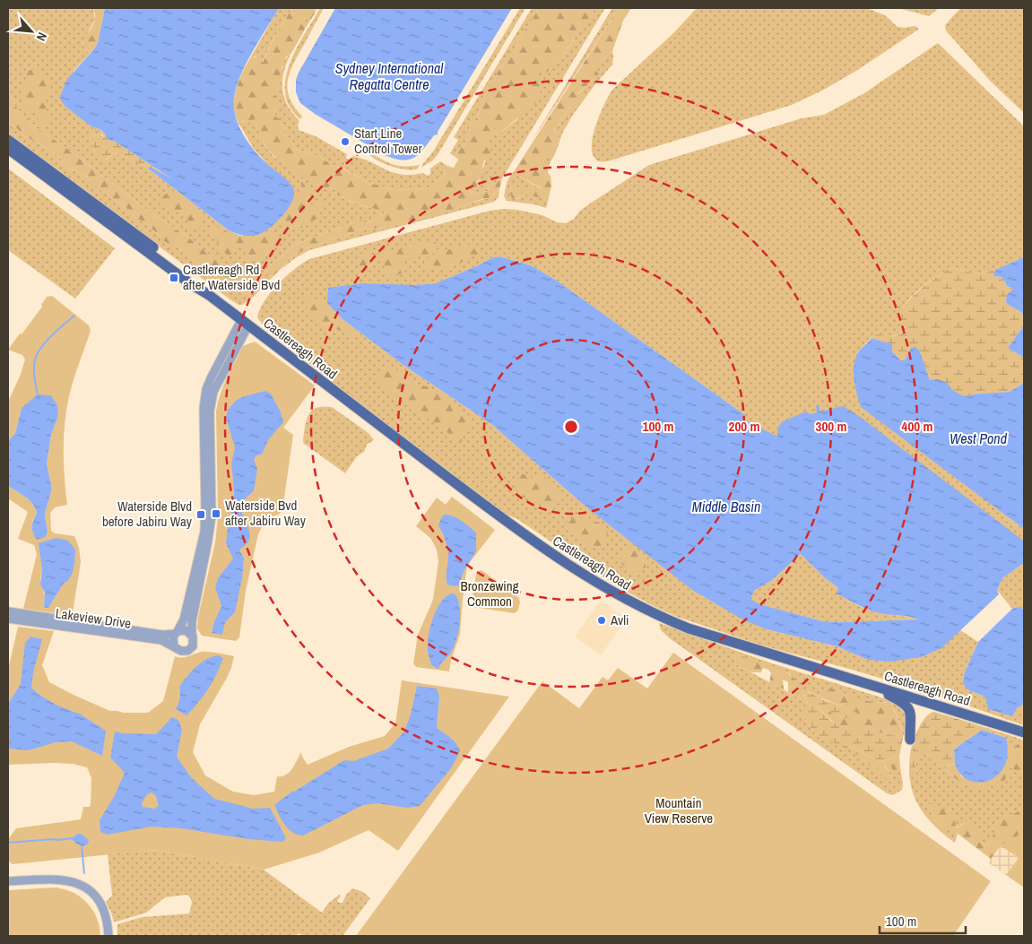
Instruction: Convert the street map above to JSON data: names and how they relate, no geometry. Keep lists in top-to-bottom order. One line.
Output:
{"streets":{"main road":["Castlereagh Road"],"street":["Lakeview Drive"]},"water":["Sydney International Regatta Centre","West Pond","Middle Basin"],"parks":["Bronzewing Common","Mountain View Reserve"],"places":{"other":["Start Line Control Tower","Avli"],"transit":["Castlereagh Rd after Waterside Bvd","Waterside Bvd after Jabiru Way","Waterside Blvd before Jabiru Way"]},"scale_bar":"100 m","north":"bottom right","rings":["100 m","200 m","300 m","400 m"]}
